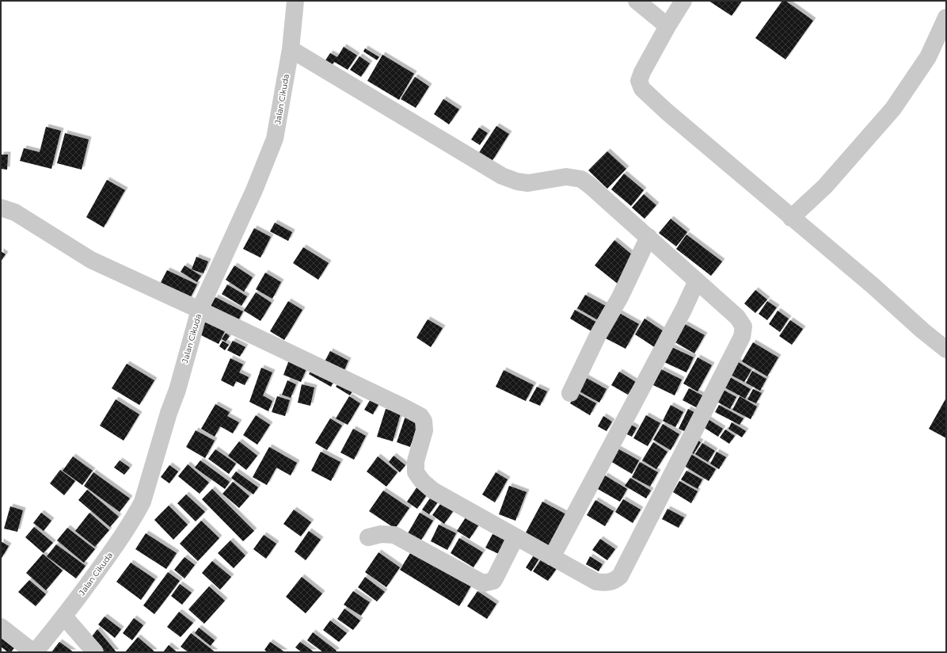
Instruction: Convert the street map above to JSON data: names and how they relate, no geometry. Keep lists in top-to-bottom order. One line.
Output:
{"streets":{"street":["Jalan Cikuda"]}}
